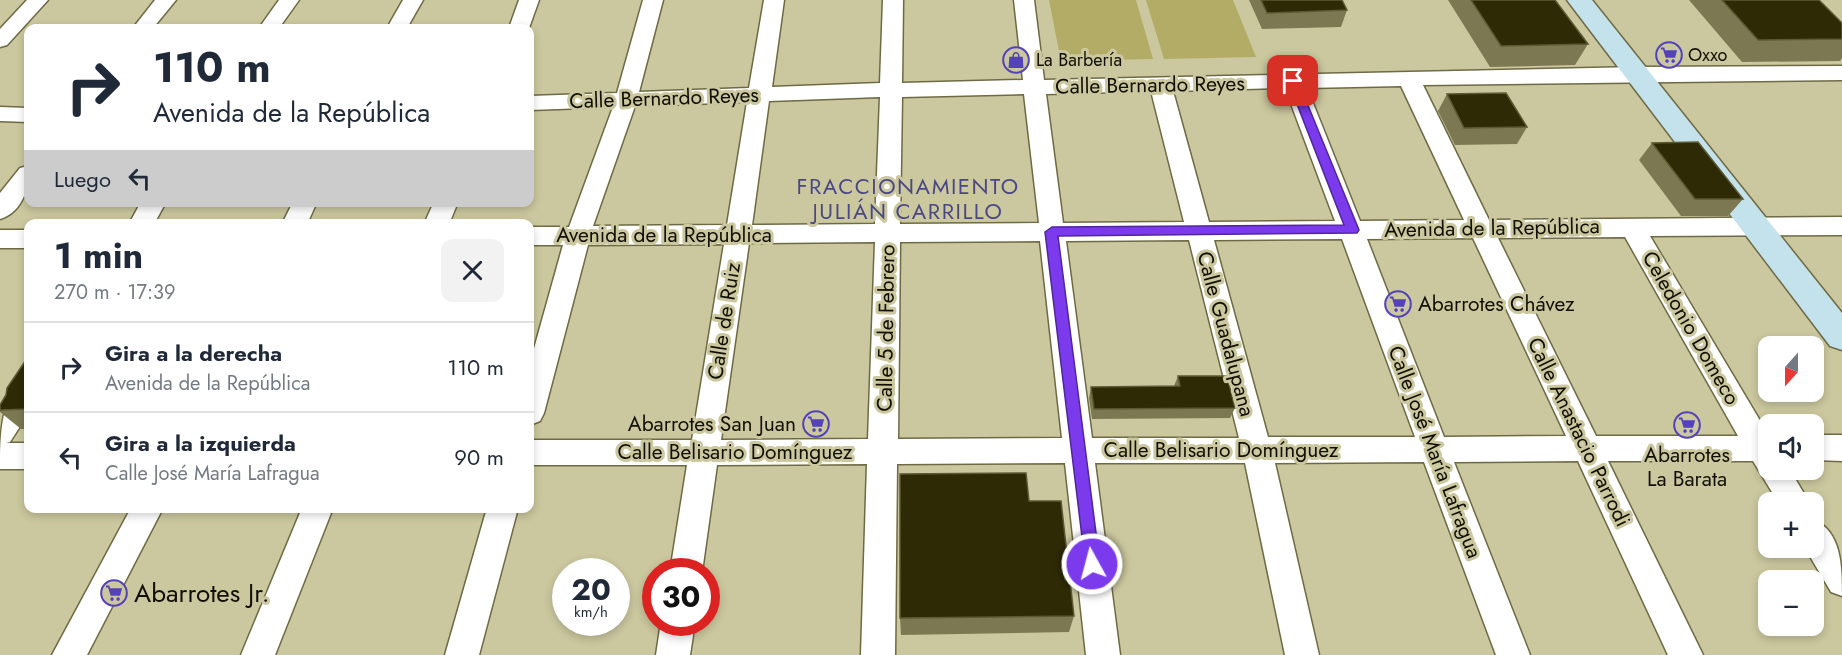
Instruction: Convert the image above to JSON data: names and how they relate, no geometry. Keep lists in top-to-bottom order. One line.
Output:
{"streets":{"street":["Calle Bernardo Reyes","Avenida de la República","Calle de Ruiz","Calle 5 de Febrero","Celedonio Domeco","Calle Guadalupana","Calle Anastacio Parrodi","Calle Belisario Domínguez","Calle José María Lafragua"]},"crossings":[["Calle Bernardo Reyes","Calle de Ruiz"],["Calle Bernardo Reyes","Calle 5 de Febrero"],["Calle Bernardo Reyes","Calle Guadalupana"],["Calle Bernardo Reyes","Calle Anastacio Parrodi"],["Calle Bernardo Reyes","Calle José María Lafragua"],["Avenida de la República","Calle de Ruiz"],["Avenida de la República","Calle 5 de Febrero"],["Avenida de la República","Celedonio Domeco"],["Avenida de la República","Calle Guadalupana"],["Avenida de la República","Calle Anastacio Parrodi"],["Avenida de la República","Calle José María Lafragua"],["Calle de Ruiz","Calle Belisario Domínguez"],["Calle 5 de Febrero","Calle Belisario Domínguez"],["Calle Guadalupana","Calle Belisario Domínguez"],["Calle Anastacio Parrodi","Calle Belisario Domínguez"],["Calle Belisario Domínguez","Calle José María Lafragua"]],"districts":["FRACCIONAMIENTO JULIÁN CARRILLO"],"places":{"supermarket":["Oxxo","Abarrotes Chávez","Abarrotes San Juan","Abarrotes La Barata","Abarrotes Jr."],"shop":["La Barbería"]},"north":"bottom","page":{"turn":["110 m","Avenida de la República"],"then":"Luego","heading":["1 min","270 m · 17:39"],"list":[{"name":"Gira a la derecha","note":"Avenida de la República","value":"110 m"},{"name":"Gira a la izquierda","note":"Calle José María Lafragua","value":"90 m"}],"map_buttons":["+","−"],"speed":"20 km/h","limit":"30"}}
